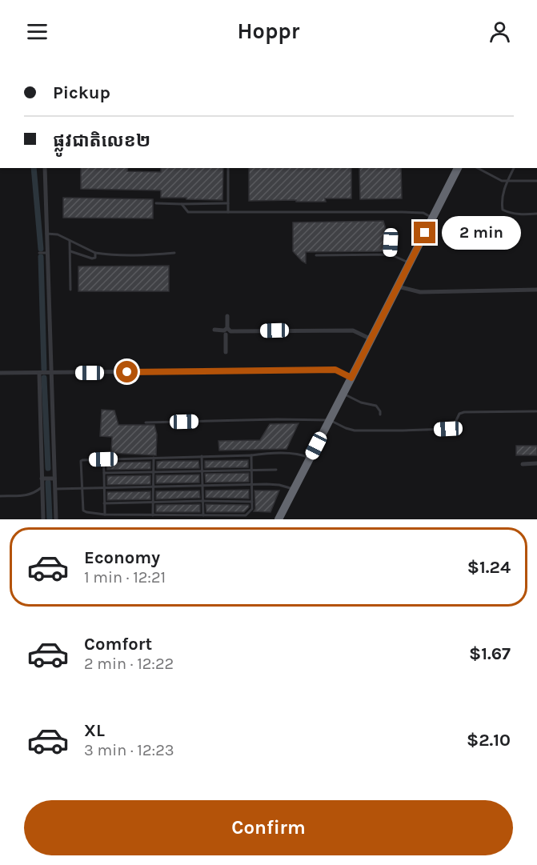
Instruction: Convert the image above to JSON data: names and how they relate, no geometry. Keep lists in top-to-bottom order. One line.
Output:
{"page":{"header":"Hoppr","banner":["Pickup","ផ្លូវជាតិលេខ២"],"bubble":"2 min","list":[{"name":"Economy","note":"1 min · 12:21","value":"$1.24"},{"name":"Comfort","note":"2 min · 12:22","value":"$1.67"},{"name":"XL","note":"3 min · 12:23","value":"$2.10"}],"buttons":"Confirm"}}
